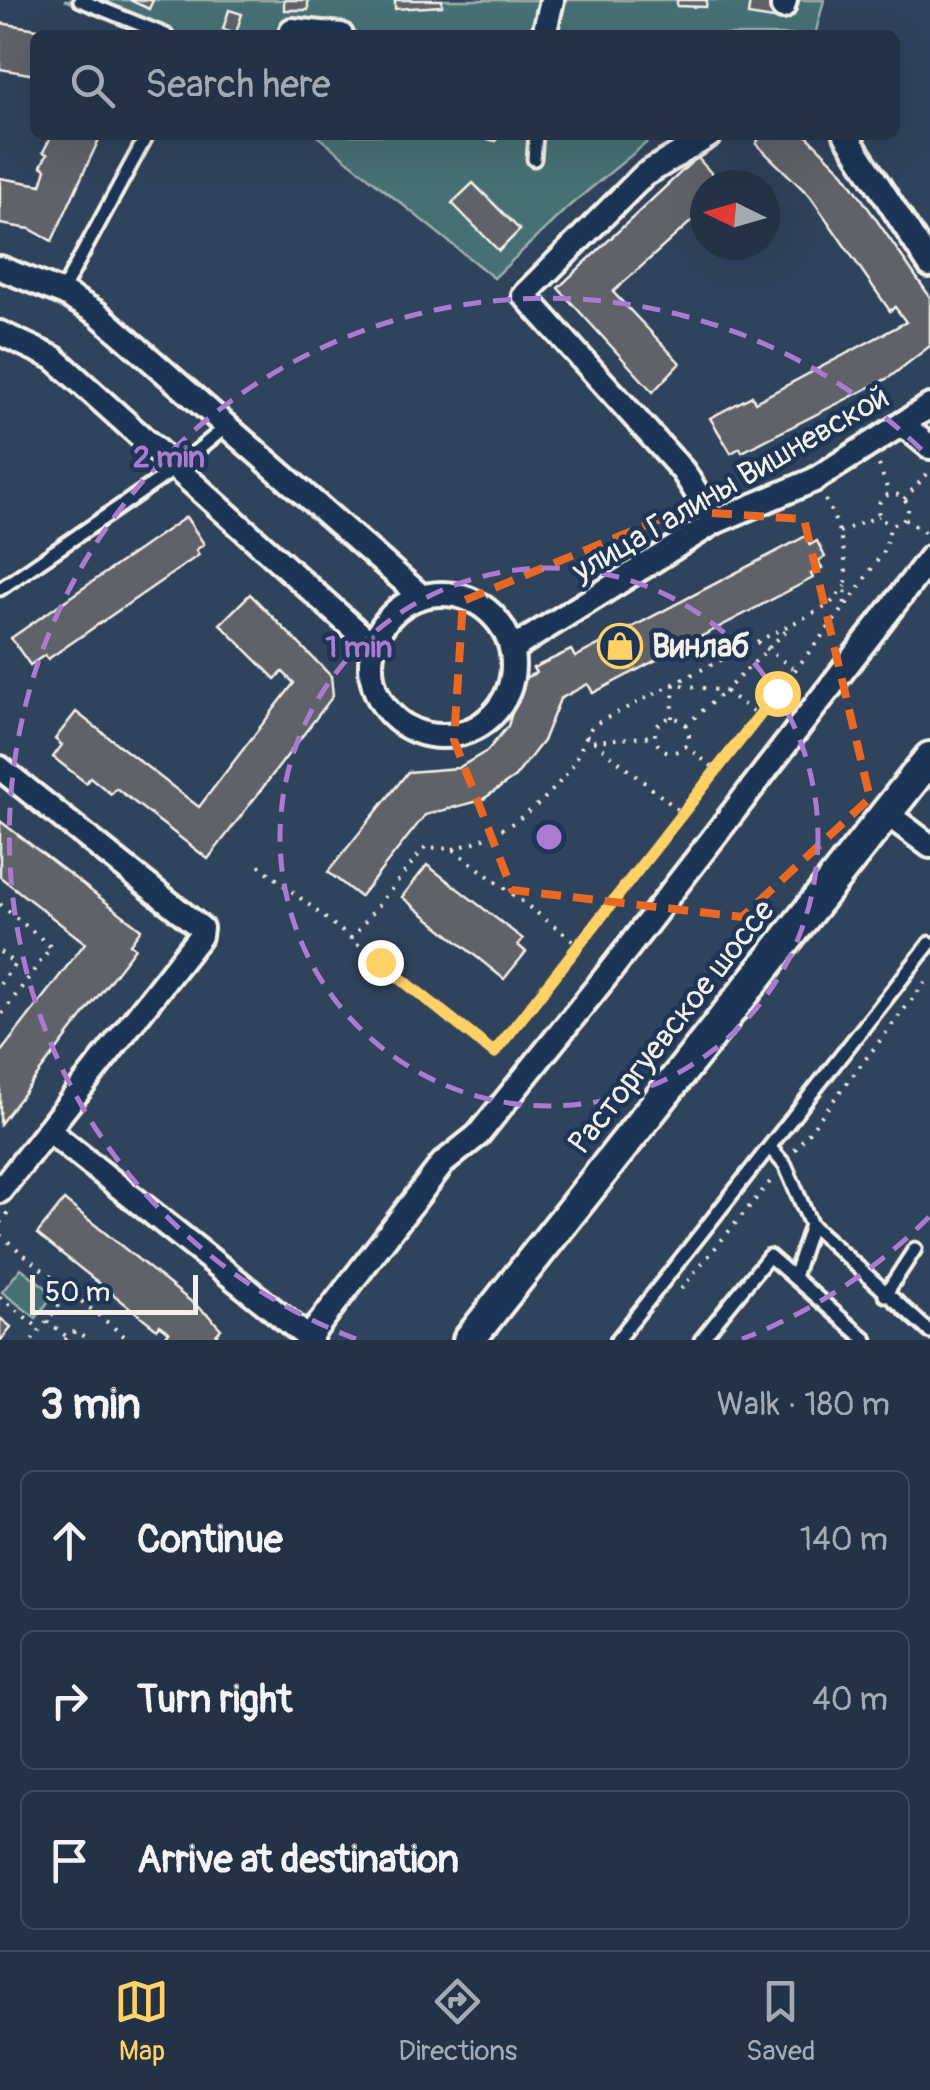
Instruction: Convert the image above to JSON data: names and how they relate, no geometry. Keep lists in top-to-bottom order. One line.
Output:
{"streets":{"main road":["Расторгуевское шоссе"],"street":["улица Галины Вишневской"]},"places":{"shop":["Винлаб"]},"scale_bar":"50 m","north":"left","page":{"search":"Search here","scale":"50 m","heading":["3 min","Walk · 180 m"],"list":[["Continue","140 m"],["Turn right","40 m"],"Arrive at destination"],"nav":["Map","Directions","Saved"]},"rings":["2 min","1 min"]}
